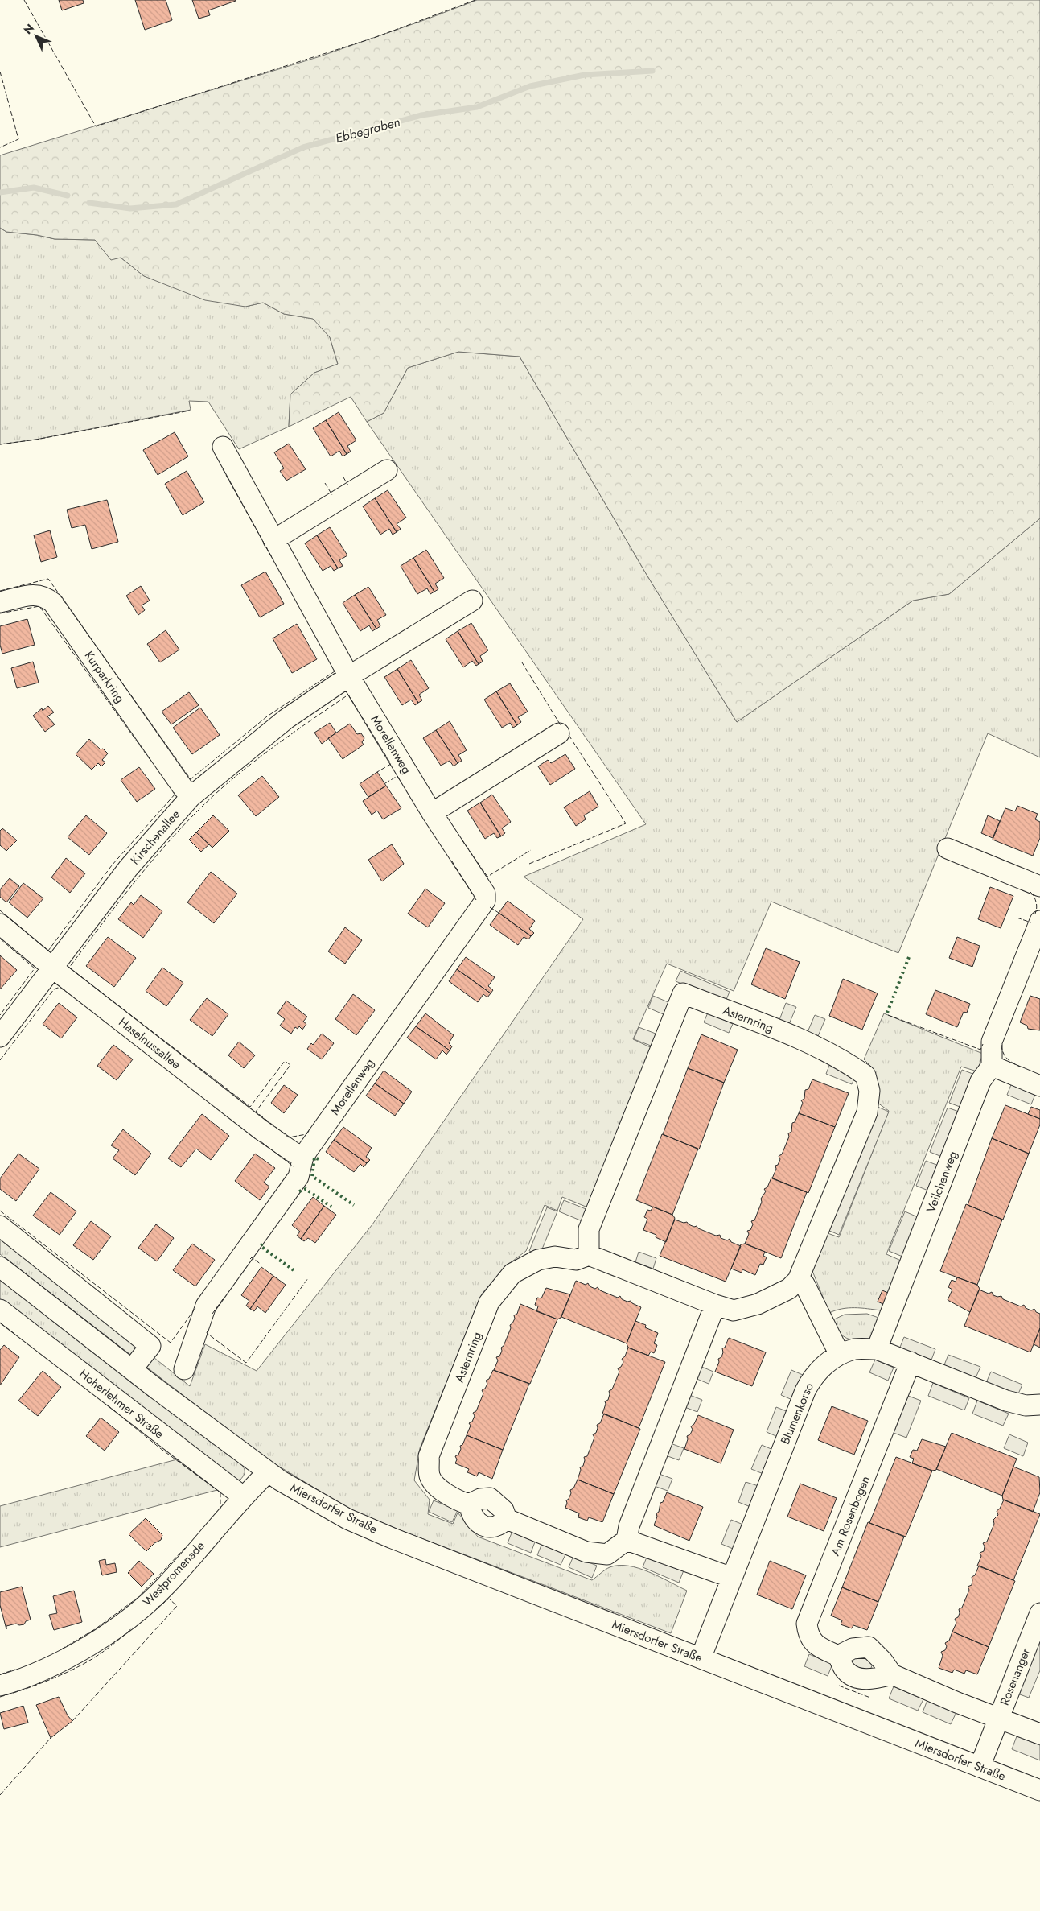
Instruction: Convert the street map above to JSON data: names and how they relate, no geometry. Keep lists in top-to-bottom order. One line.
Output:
{"streets":{"street":["Kurparkring","Morellenweg","Kirschenallee","Asternring","Haselnussallee","Veilchenweg","Hoherlehmer Straße","Blumenkorso","Miersdorfer Straße","Am Rosenbogen","Westpromenade","Rosenanger"]},"crossings":[["Kurparkring","Kirschenallee"],["Morellenweg","Kirschenallee"],["Morellenweg","Haselnussallee"],["Kirschenallee","Haselnussallee"],["Veilchenweg","Blumenkorso"],["Hoherlehmer Straße","Westpromenade"],["Blumenkorso","Miersdorfer Straße"],["Blumenkorso","Am Rosenbogen"],["Miersdorfer Straße","Westpromenade"],["Miersdorfer Straße","Rosenanger"]],"water":["Ebbegraben"],"north":"top left"}
